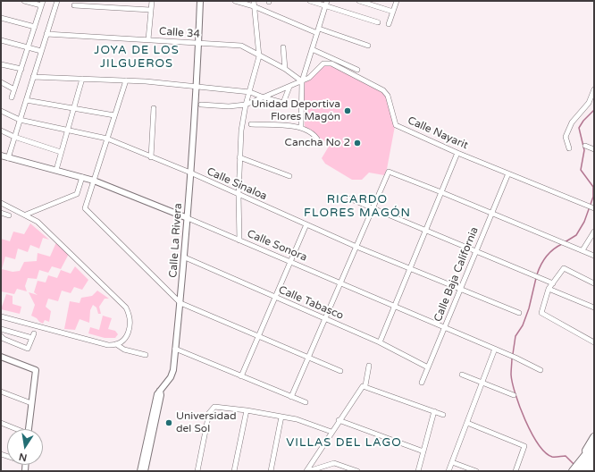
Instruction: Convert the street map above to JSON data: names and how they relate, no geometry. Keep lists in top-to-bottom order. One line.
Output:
{"streets":{"street":["Calle 34","Calle Nayarit","Calle Sinaloa","Calle La Rivera","Calle Sonora","Calle Baja California","Calle Tabasco"]},"crossings":[["Calle 34","Calle Nayarit"],["Calle 34","Calle La Rivera"],["Calle Nayarit","Calle Baja California"],["Calle Sinaloa","Calle La Rivera"],["Calle Sinaloa","Calle Baja California"],["Calle La Rivera","Calle Sonora"],["Calle La Rivera","Calle Tabasco"],["Calle Sonora","Calle Baja California"],["Calle Baja California","Calle Tabasco"]],"districts":["JOYA DE LOS JILGUEROS","RICARDO FLORES MAGÓN","VILLAS DEL LAGO"],"places":["Unidad Deportiva Flores Magón","Cancha No 2","Universidad del Sol"],"north":"bottom"}
